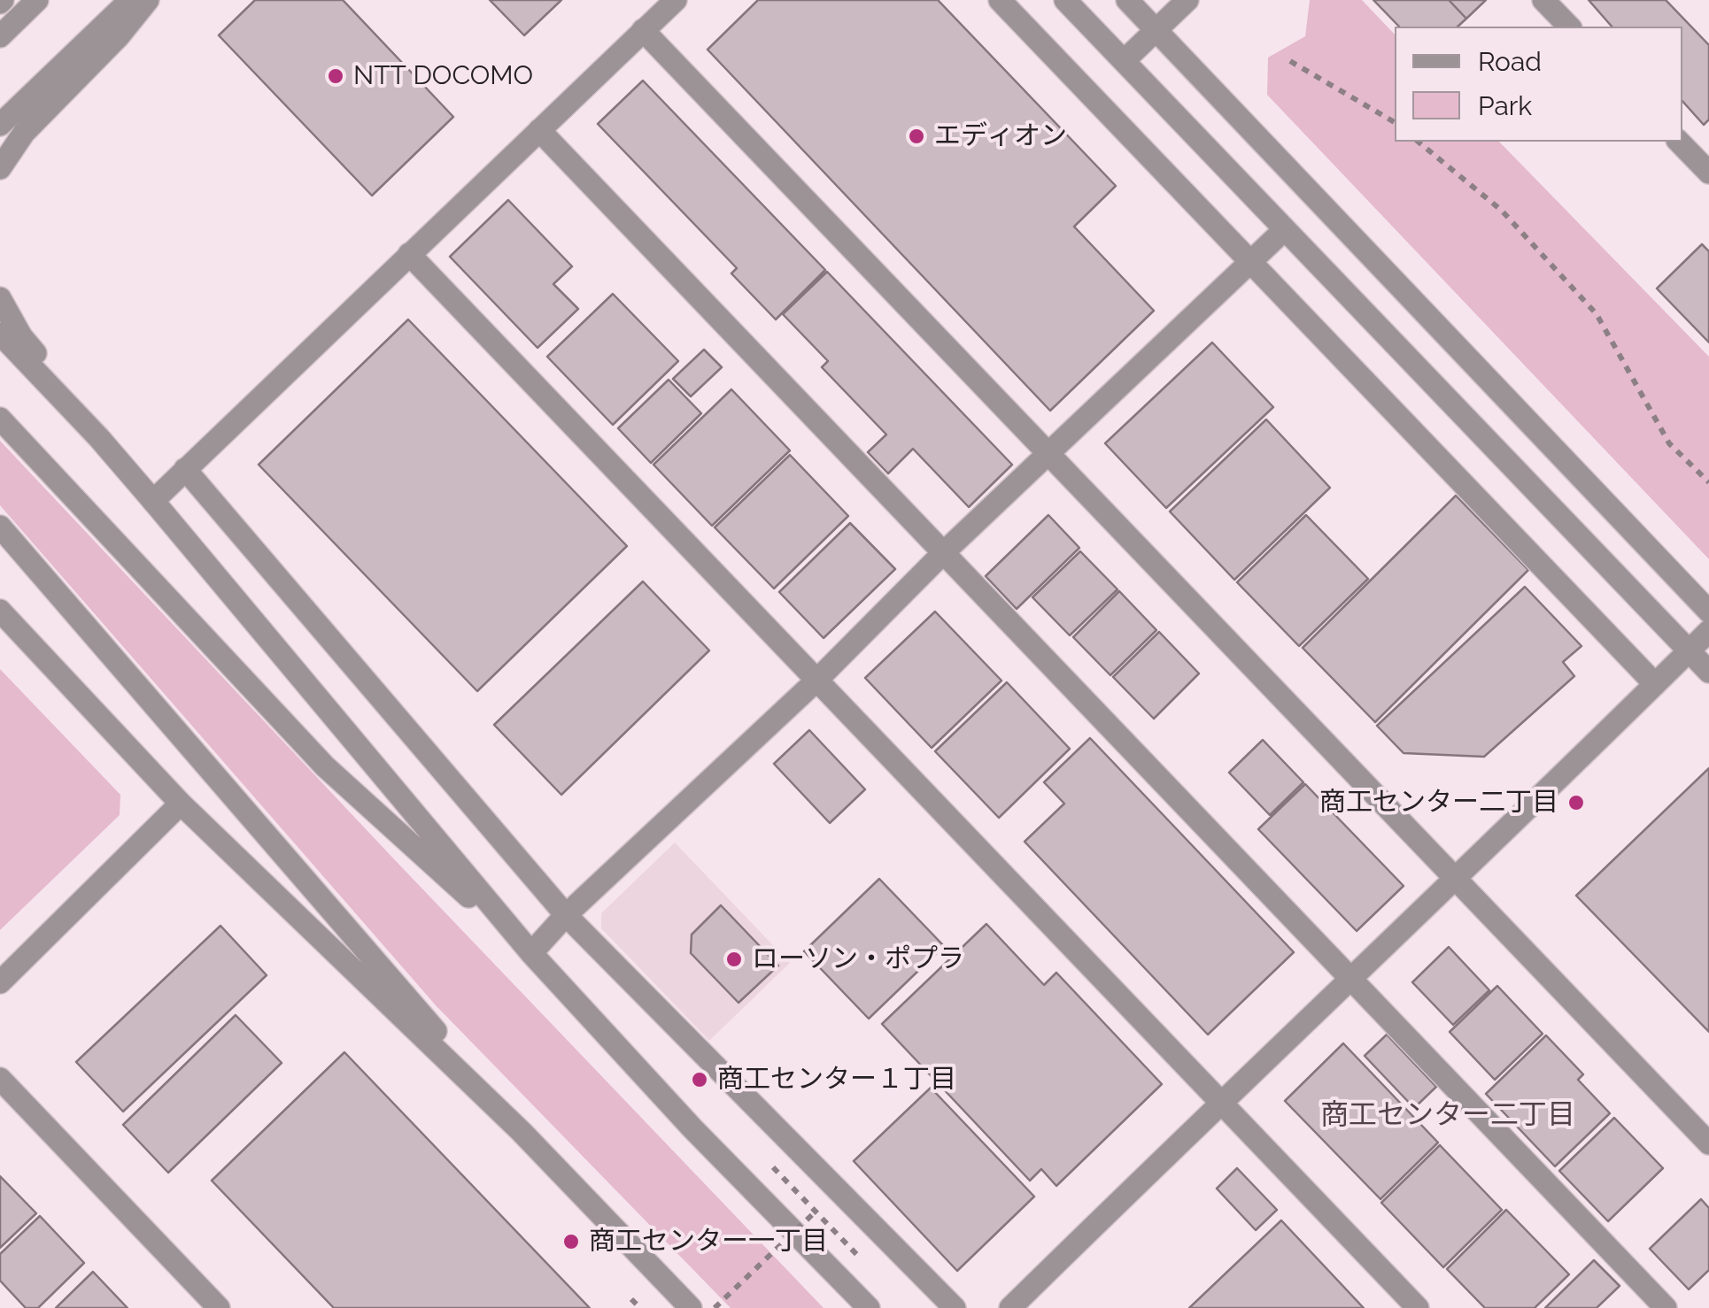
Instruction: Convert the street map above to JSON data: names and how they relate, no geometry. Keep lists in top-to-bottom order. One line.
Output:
{"districts":["商工センター二丁目"],"places":["NTT DOCOMO","エディオン","商工センター二丁目","ローソン・ポプラ","商工センター１丁目","商工センター一丁目"],"legend":["Road","Park"]}
